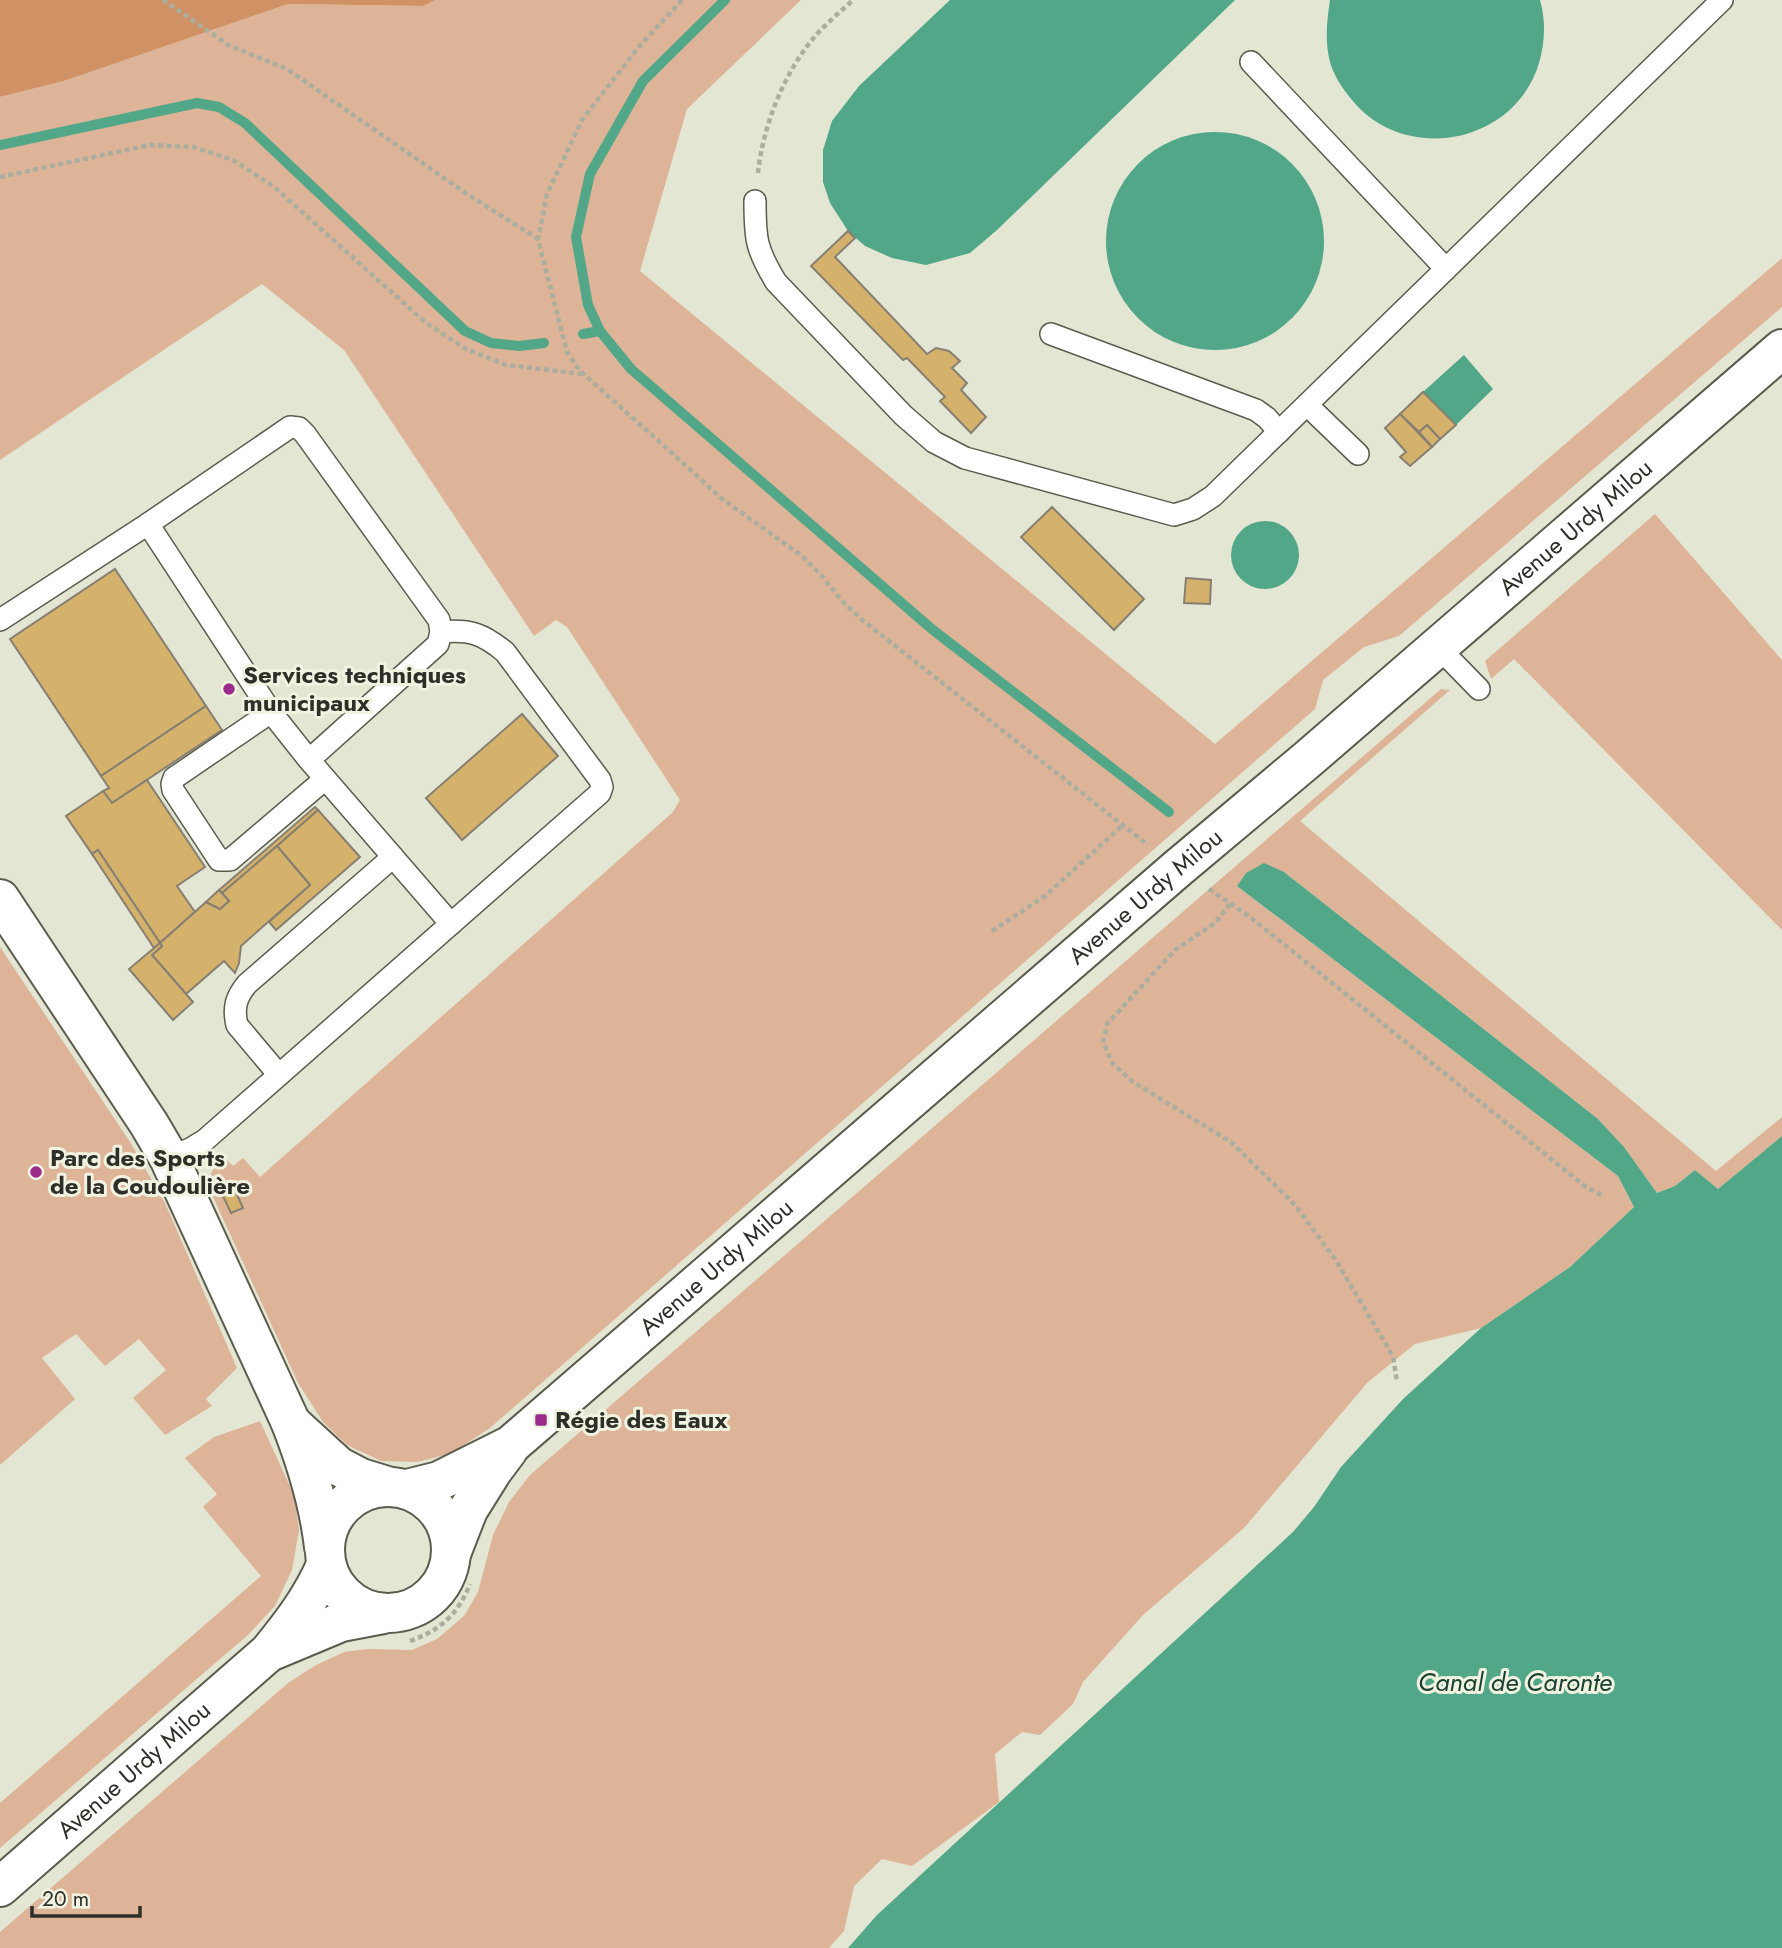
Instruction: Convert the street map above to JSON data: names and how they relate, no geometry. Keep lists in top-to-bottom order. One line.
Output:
{"streets":{"street":["Avenue Urdy Milou"]},"water":["Canal de Caronte"],"places":{"other":["Services techniques municipaux","Parc des Sports de la Coudoulière"],"transit":["Régie des Eaux"]},"scale_bar":"20 m"}
